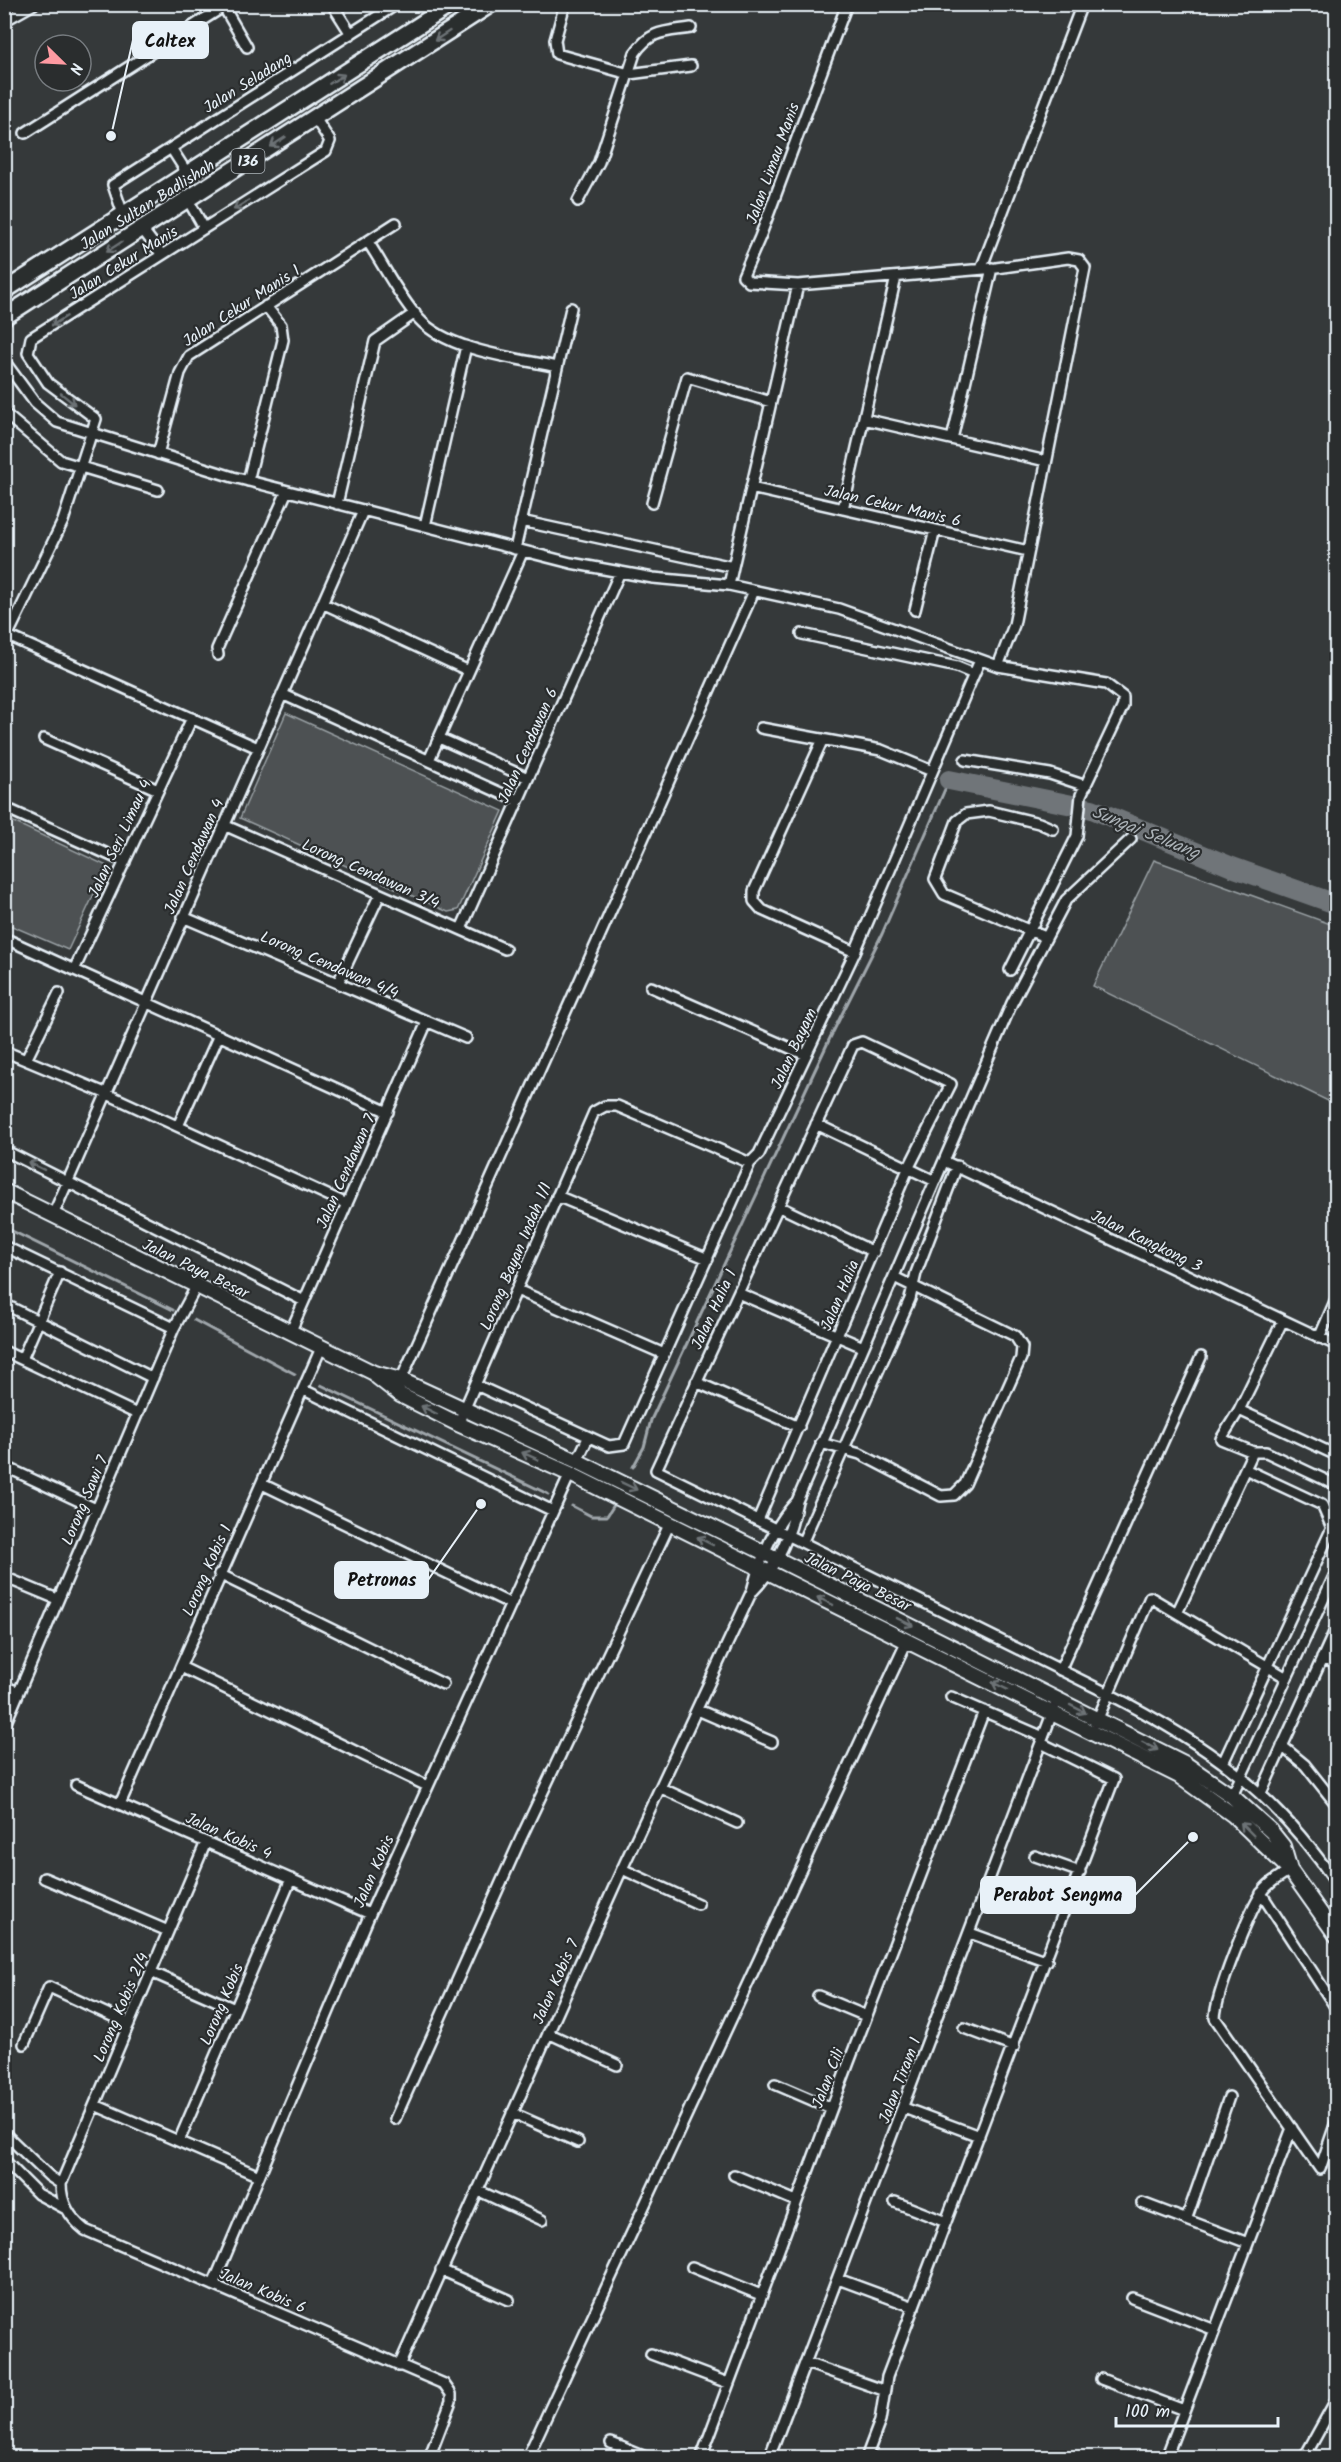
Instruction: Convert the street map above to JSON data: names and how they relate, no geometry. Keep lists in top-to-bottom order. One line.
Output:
{"streets":{"main road":["136","Jalan Sultan Badlishah"],"street":["Jalan Seladang","Jalan Limau Manis","Jalan Cekur Manis","Jalan Cekur Manis 1","Jalan Cekur Manis 6","Jalan Cendawan 6","Jalan Seri Limau 4","Jalan Cendawan 4","Lorong Cendawan 3/4","Lorong Cendawan 4/4","Jalan Bayam","Jalan Cendawan 7","Jalan Kangkong 3","Lorong Bayan Indah 1/1","Jalan Paya Besar","Jalan Halia","Jalan Halia 1","Lorong Sawi 7","Lorong Kobis 1","Jalan Kobis 4","Jalan Kobis","Jalan Kobis 7","Lorong Kobis","Lorong Kobis 2/4","Jalan Cili","Jalan Tiram 1","Jalan Kobis 6"]},"crossings":[["Jalan Seladang","Jalan Sultan Badlishah"],["Jalan Sultan Badlishah","Jalan Cekur Manis"],["Jalan Cendawan 6","Lorong Cendawan 3/4"],["Jalan Cendawan 4","Lorong Cendawan 3/4"],["Jalan Cendawan 4","Lorong Cendawan 4/4"],["Jalan Cendawan 4","Jalan Paya Besar"],["Lorong Cendawan 4/4","Jalan Cendawan 7"],["Jalan Bayam","Lorong Bayan Indah 1/1"],["Jalan Cendawan 7","Jalan Paya Besar"],["Lorong Bayan Indah 1/1","Jalan Paya Besar"],["Jalan Paya Besar","Lorong Sawi 7"],["Jalan Paya Besar","Lorong Kobis 1"],["Jalan Paya Besar","Jalan Kobis"],["Jalan Paya Besar","Jalan Kobis 7"],["Jalan Paya Besar","Jalan Tiram 1"],["Jalan Halia","Jalan Halia 1"],["Lorong Kobis 1","Jalan Kobis 4"],["Jalan Kobis 4","Jalan Kobis"],["Jalan Kobis 4","Lorong Kobis"],["Jalan Kobis 4","Lorong Kobis 2/4"],["Jalan Kobis","Jalan Kobis 6"],["Jalan Kobis 7","Jalan Kobis 6"]],"water":["Sungai Seluang"],"places":["Caltex","Petronas","Perabot Sengma"],"scale_bar":"100 m","north":"bottom right"}
